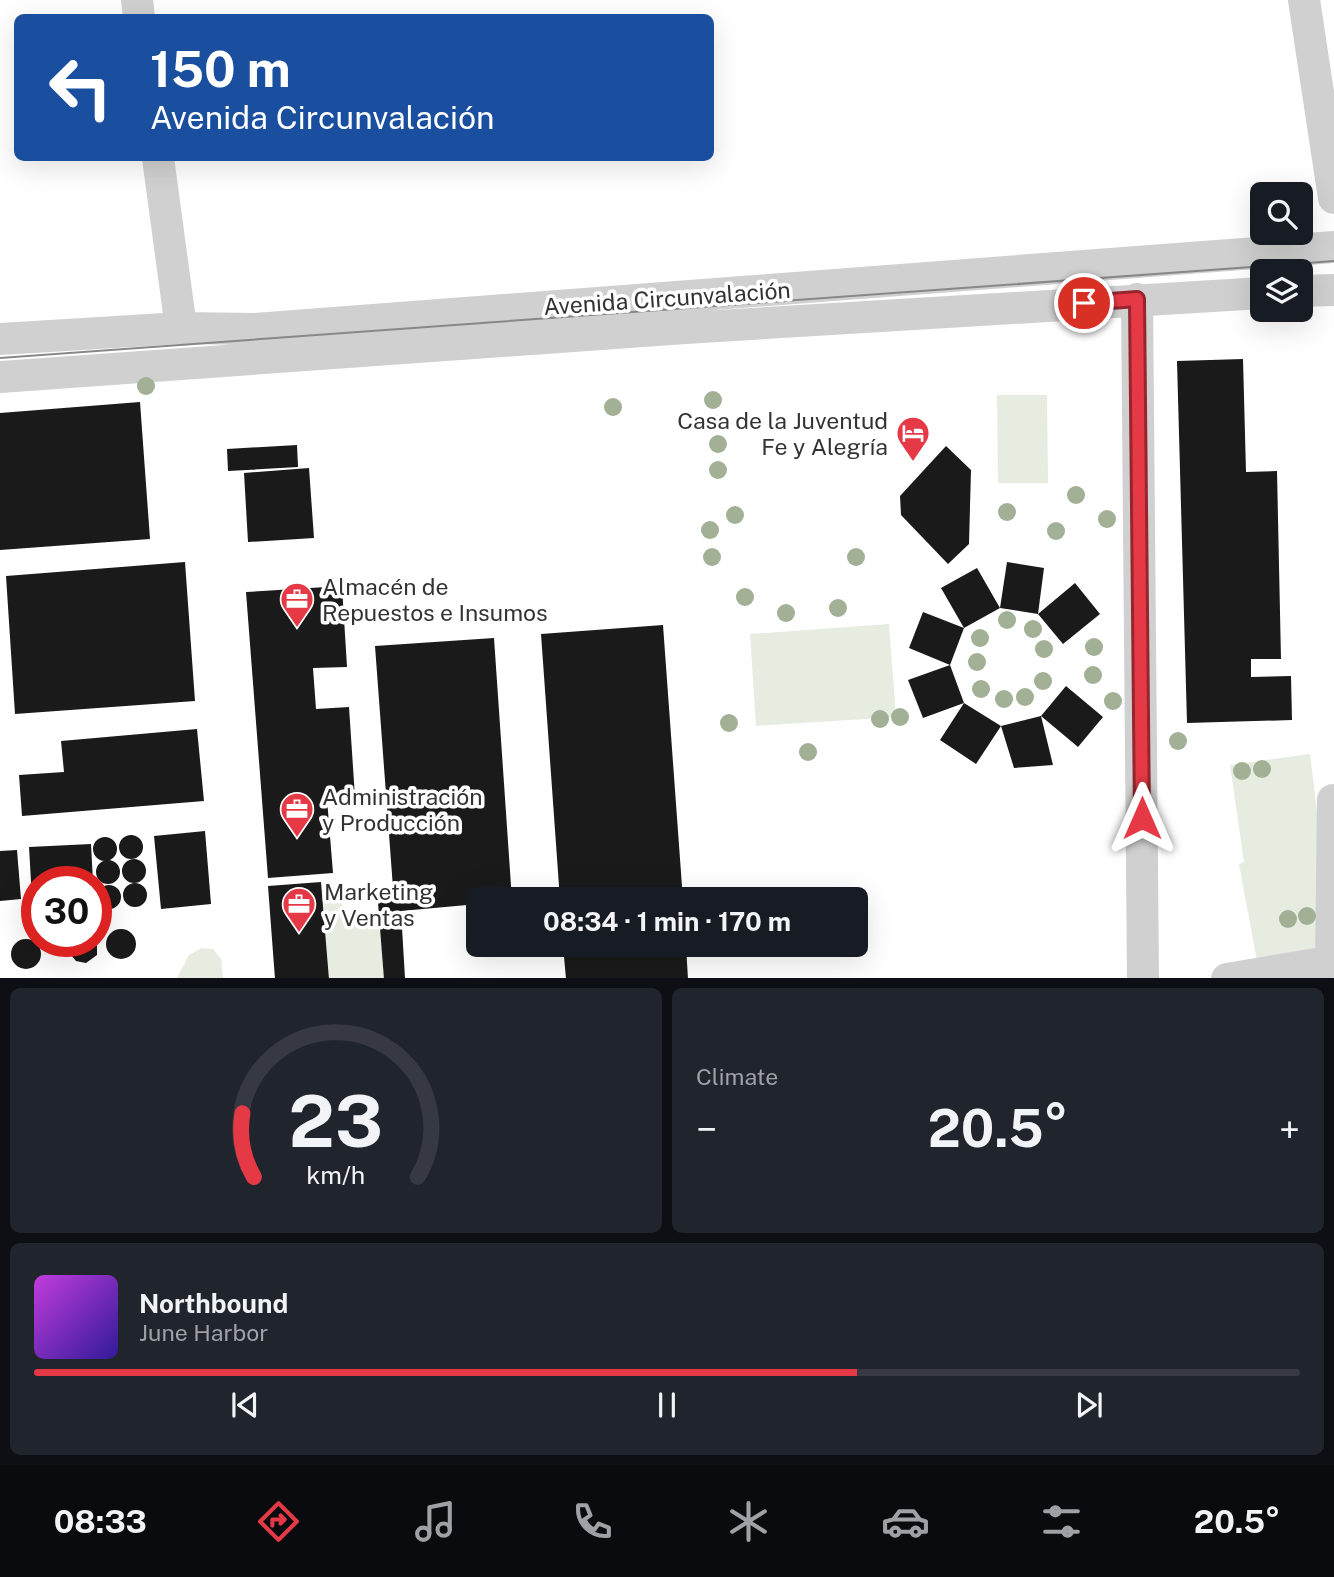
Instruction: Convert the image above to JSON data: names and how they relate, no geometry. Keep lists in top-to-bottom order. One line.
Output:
{"streets":{"street":["Avenida Circunvalación"]},"places":{"hotel":["Casa de la Juventud Fe y Alegría"],"office":["Almacén de Repuestos e Insumos","Administración y Producción","Marketing y Ventas"]},"page":{"turn":["150 m","Avenida Circunvalación"],"limit":"30","trip":"08:34 · 1 min · 170 m","tile":"Climate","heat":["−","20.5°","+"],"song":["Northbound","June Harbor"],"tabs":["08:33","20.5°"],"gauge":["23","km/h"]}}
